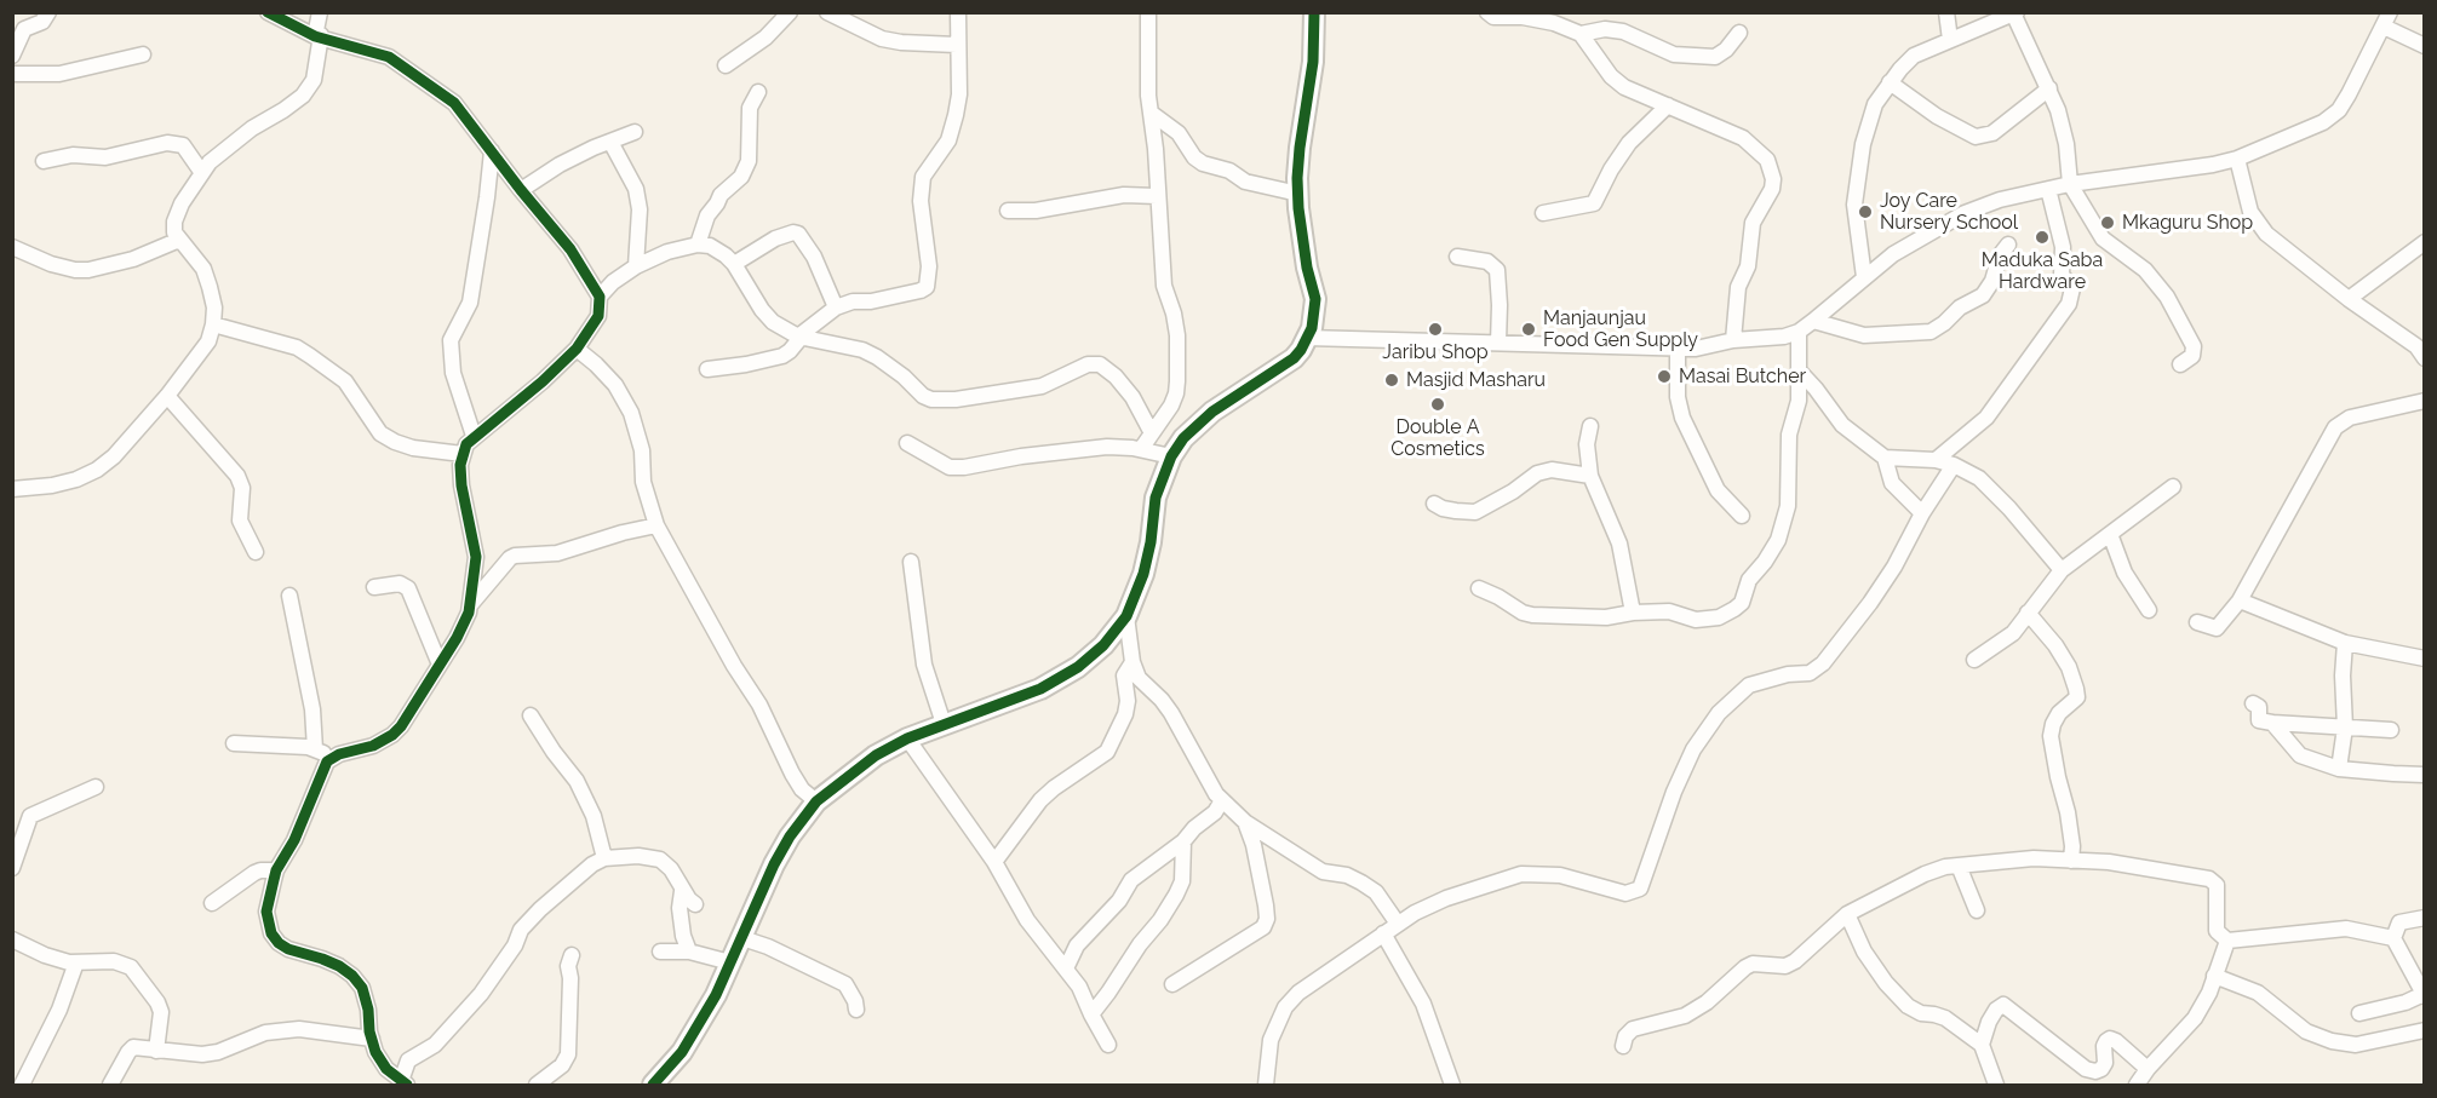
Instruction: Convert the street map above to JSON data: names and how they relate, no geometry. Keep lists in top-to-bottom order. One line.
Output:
{"places":["Joy Care Nursery School","Mkaguru Shop","Maduka Saba Hardware","Jaribu Shop","Manjaunjau Food Gen Supply","Masai Butcher","Masjid Masharu","Double A Cosmetics"]}
